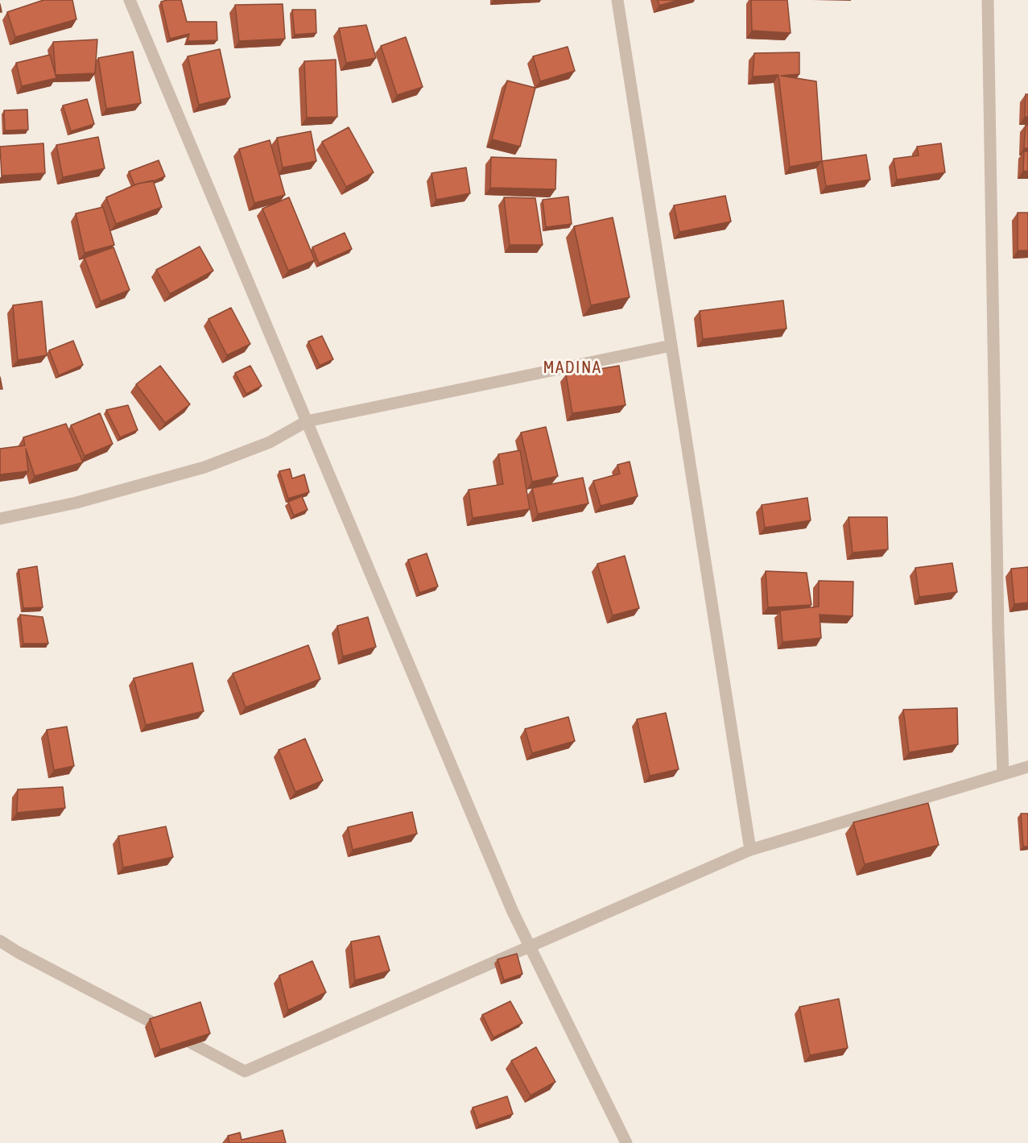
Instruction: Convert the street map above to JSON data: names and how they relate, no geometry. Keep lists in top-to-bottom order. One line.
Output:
{"districts":["MADINA"]}
